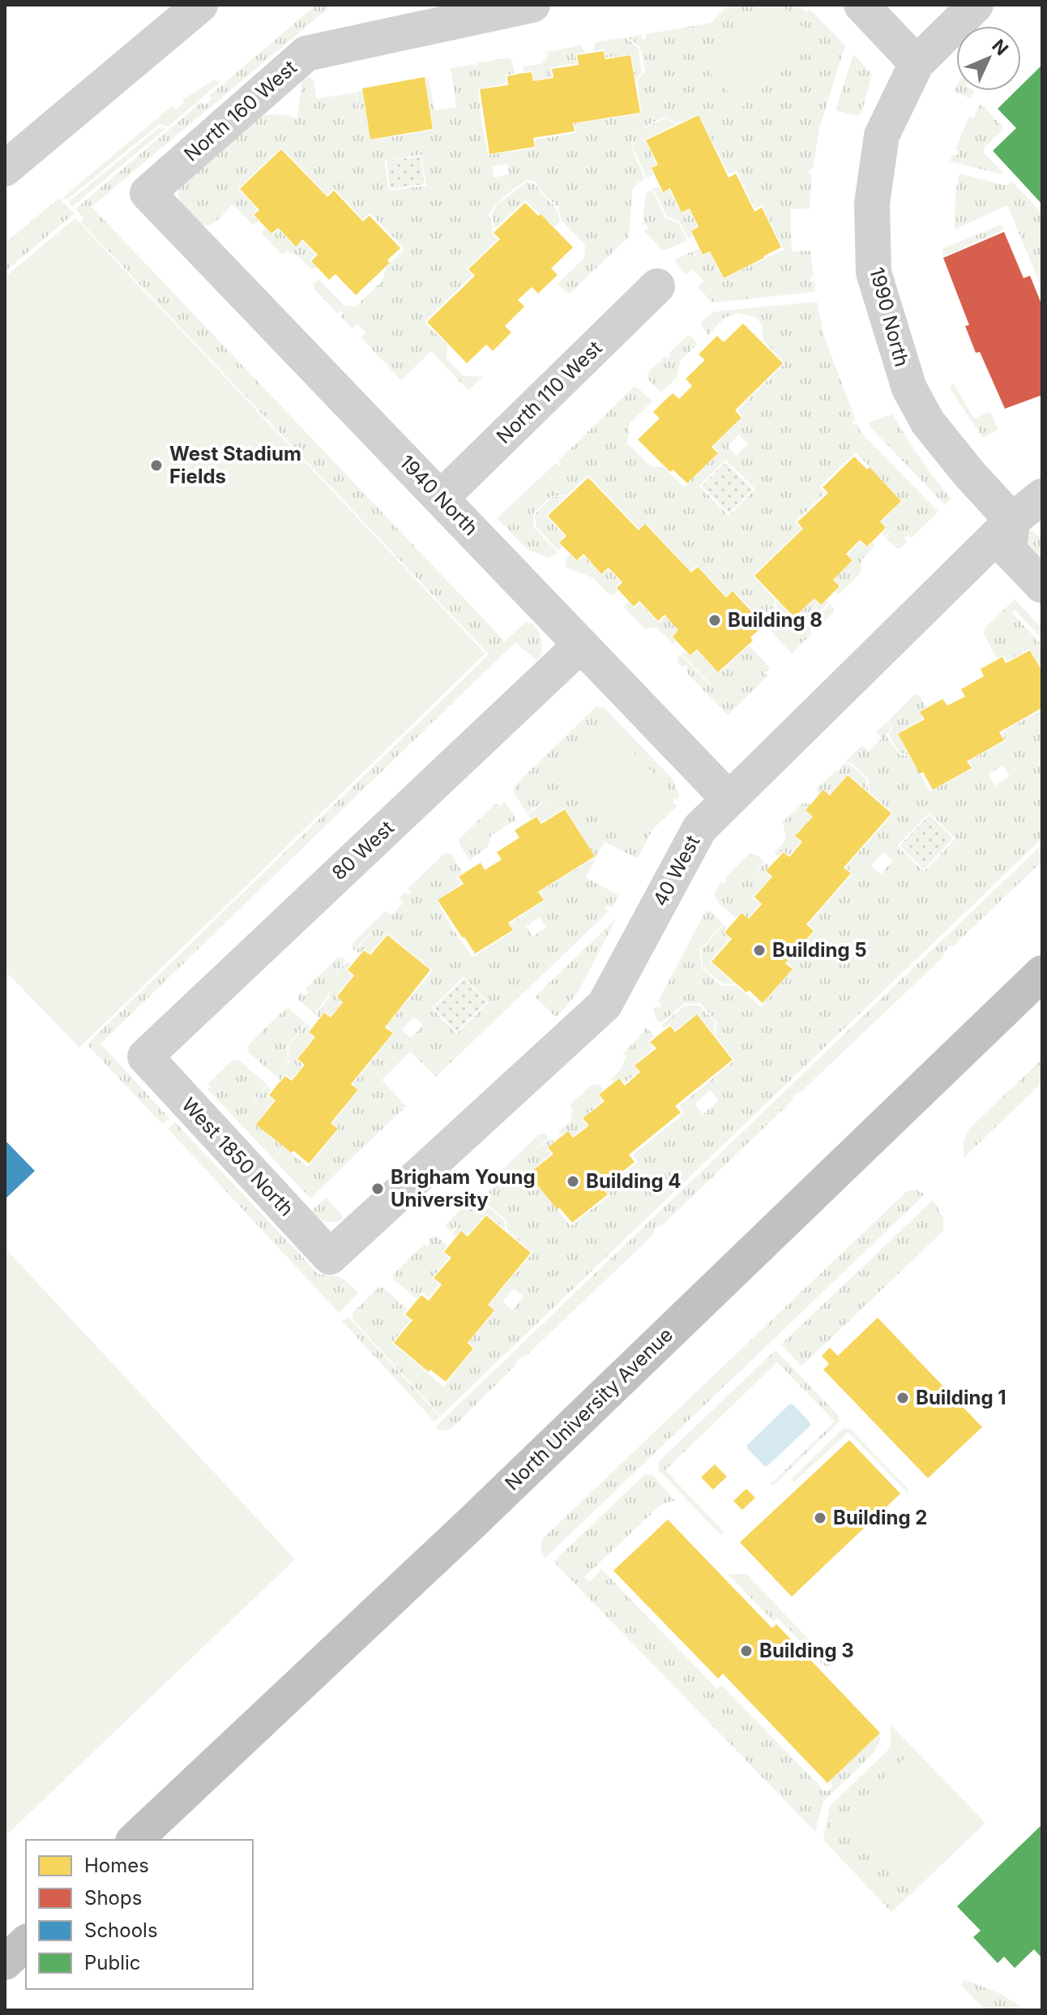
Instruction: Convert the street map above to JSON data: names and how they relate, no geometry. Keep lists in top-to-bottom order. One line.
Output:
{"streets":{"highway":["North University Avenue"],"street":["North 160 West","1990 North","North 110 West","1940 North","80 West","40 West","West 1850 North"]},"crossings":[["North 160 West","1940 North"],["1990 North","40 West"],["North 110 West","1940 North"],["1940 North","80 West"],["1940 North","40 West"],["80 West","West 1850 North"],["40 West","West 1850 North"]],"places":["West Stadium Fields","Building 8","Building 5","Building 4","Brigham Young University","Building 1","Building 2","Building 3"],"legend":["Homes","Shops","Schools","Public"],"north":"top right"}
